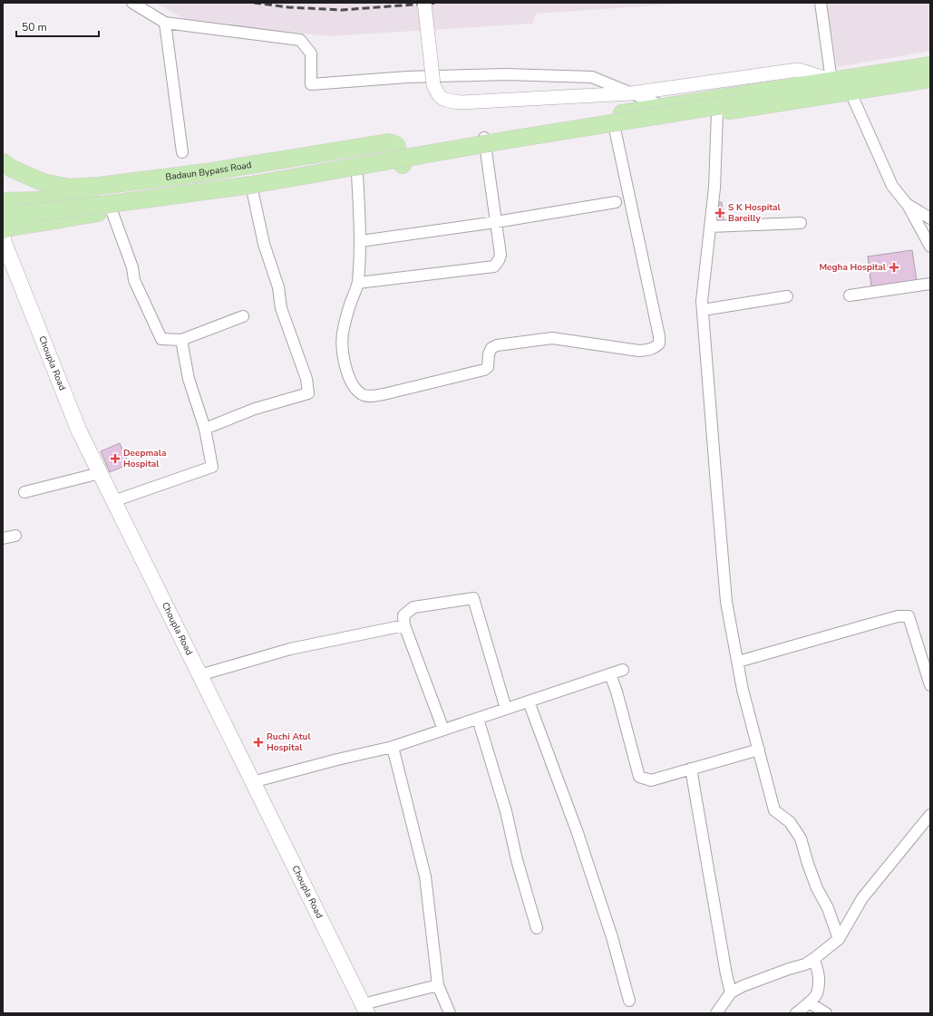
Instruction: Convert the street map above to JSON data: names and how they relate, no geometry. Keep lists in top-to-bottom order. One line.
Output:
{"streets":{"main road":["Badaun Bypass Road","Choupla Road"]},"places":{"health":["S K Hospital Bareilly","Megha Hospital","Deepmala Hospital","Ruchi Atul Hospital"]},"scale_bar":"50 m"}
